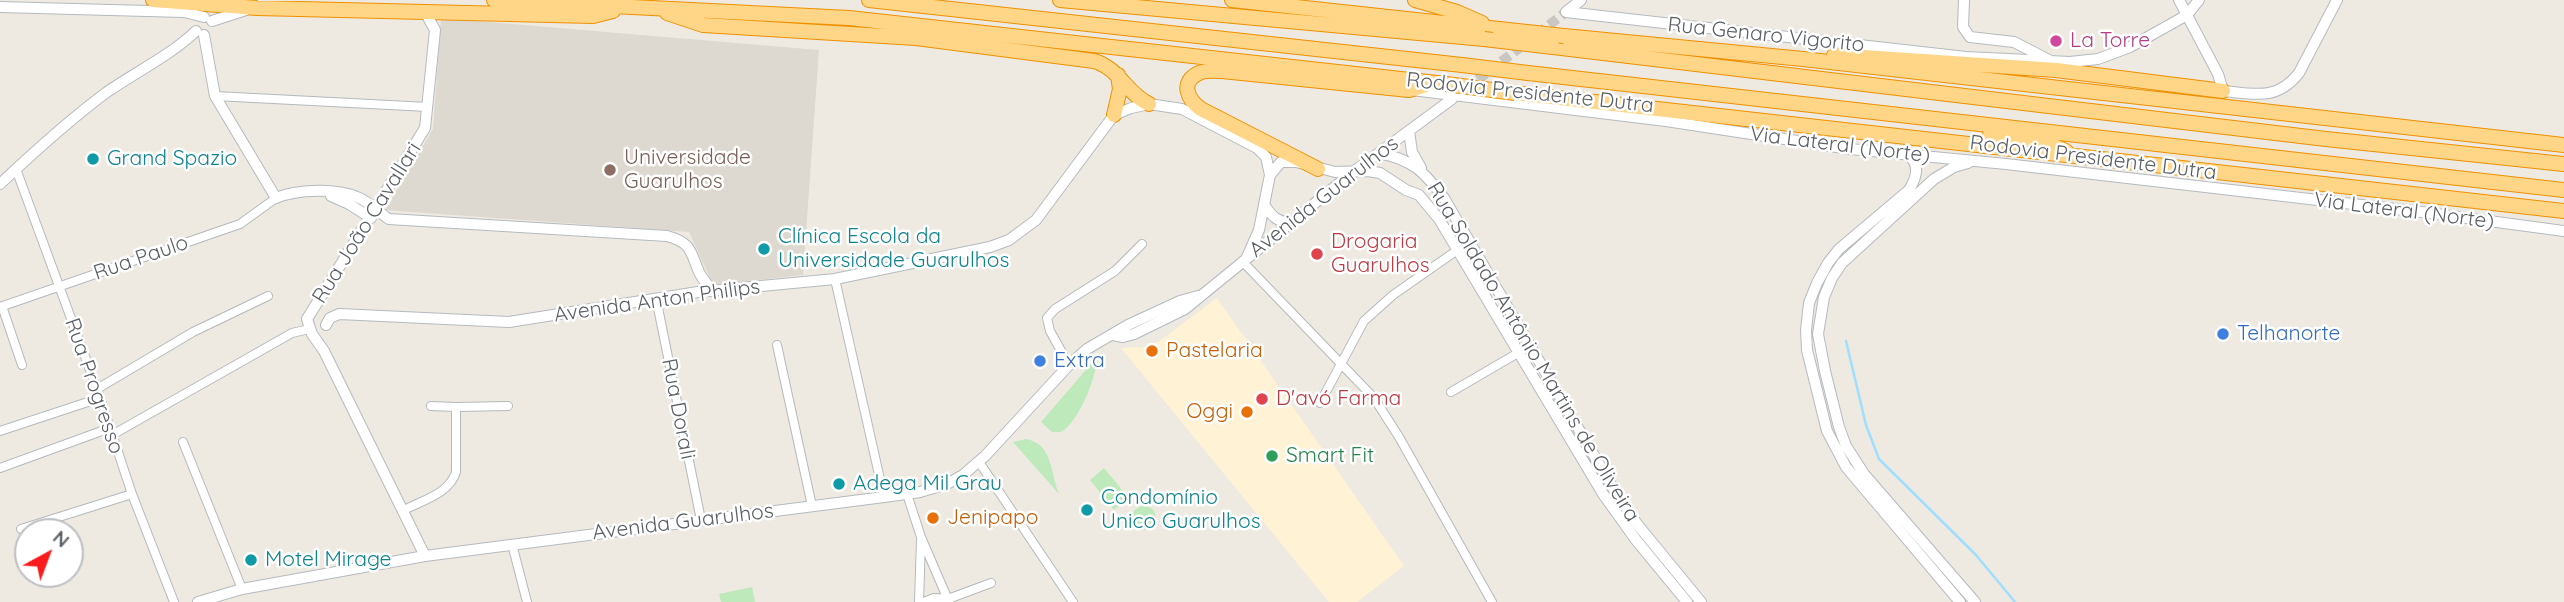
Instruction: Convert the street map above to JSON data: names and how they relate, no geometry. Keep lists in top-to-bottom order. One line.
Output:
{"streets":{"highway":["Rodovia Presidente Dutra"],"street":["Rua Genaro Vigorito","Via Lateral (Norte)","Avenida Guarulhos","Rua João Cavallari","Rua Paulo","Avenida Anton Philips","Rua Soldado Antônio Martins de Oliveira","Rua Progresso","Rua Dorali"]},"crossings":[["Avenida Guarulhos","Rua João Cavallari"],["Avenida Guarulhos","Rua Soldado Antônio Martins de Oliveira"],["Avenida Guarulhos","Rua Dorali"],["Rua Paulo","Rua Progresso"],["Avenida Anton Philips","Rua Dorali"]],"places":["La Torre","Grand Spazio","Universidade Guarulhos","Clínica Escola da Universidade Guarulhos","Drogaria Guarulhos","Telhanorte","Pastelaria","Extra","D'avó Farma","Oggi","Smart Fit","Adega Mil Grau","Condomínio Unico Guarulhos","Jenipapo","Motel Mirage"],"north":"top right"}
